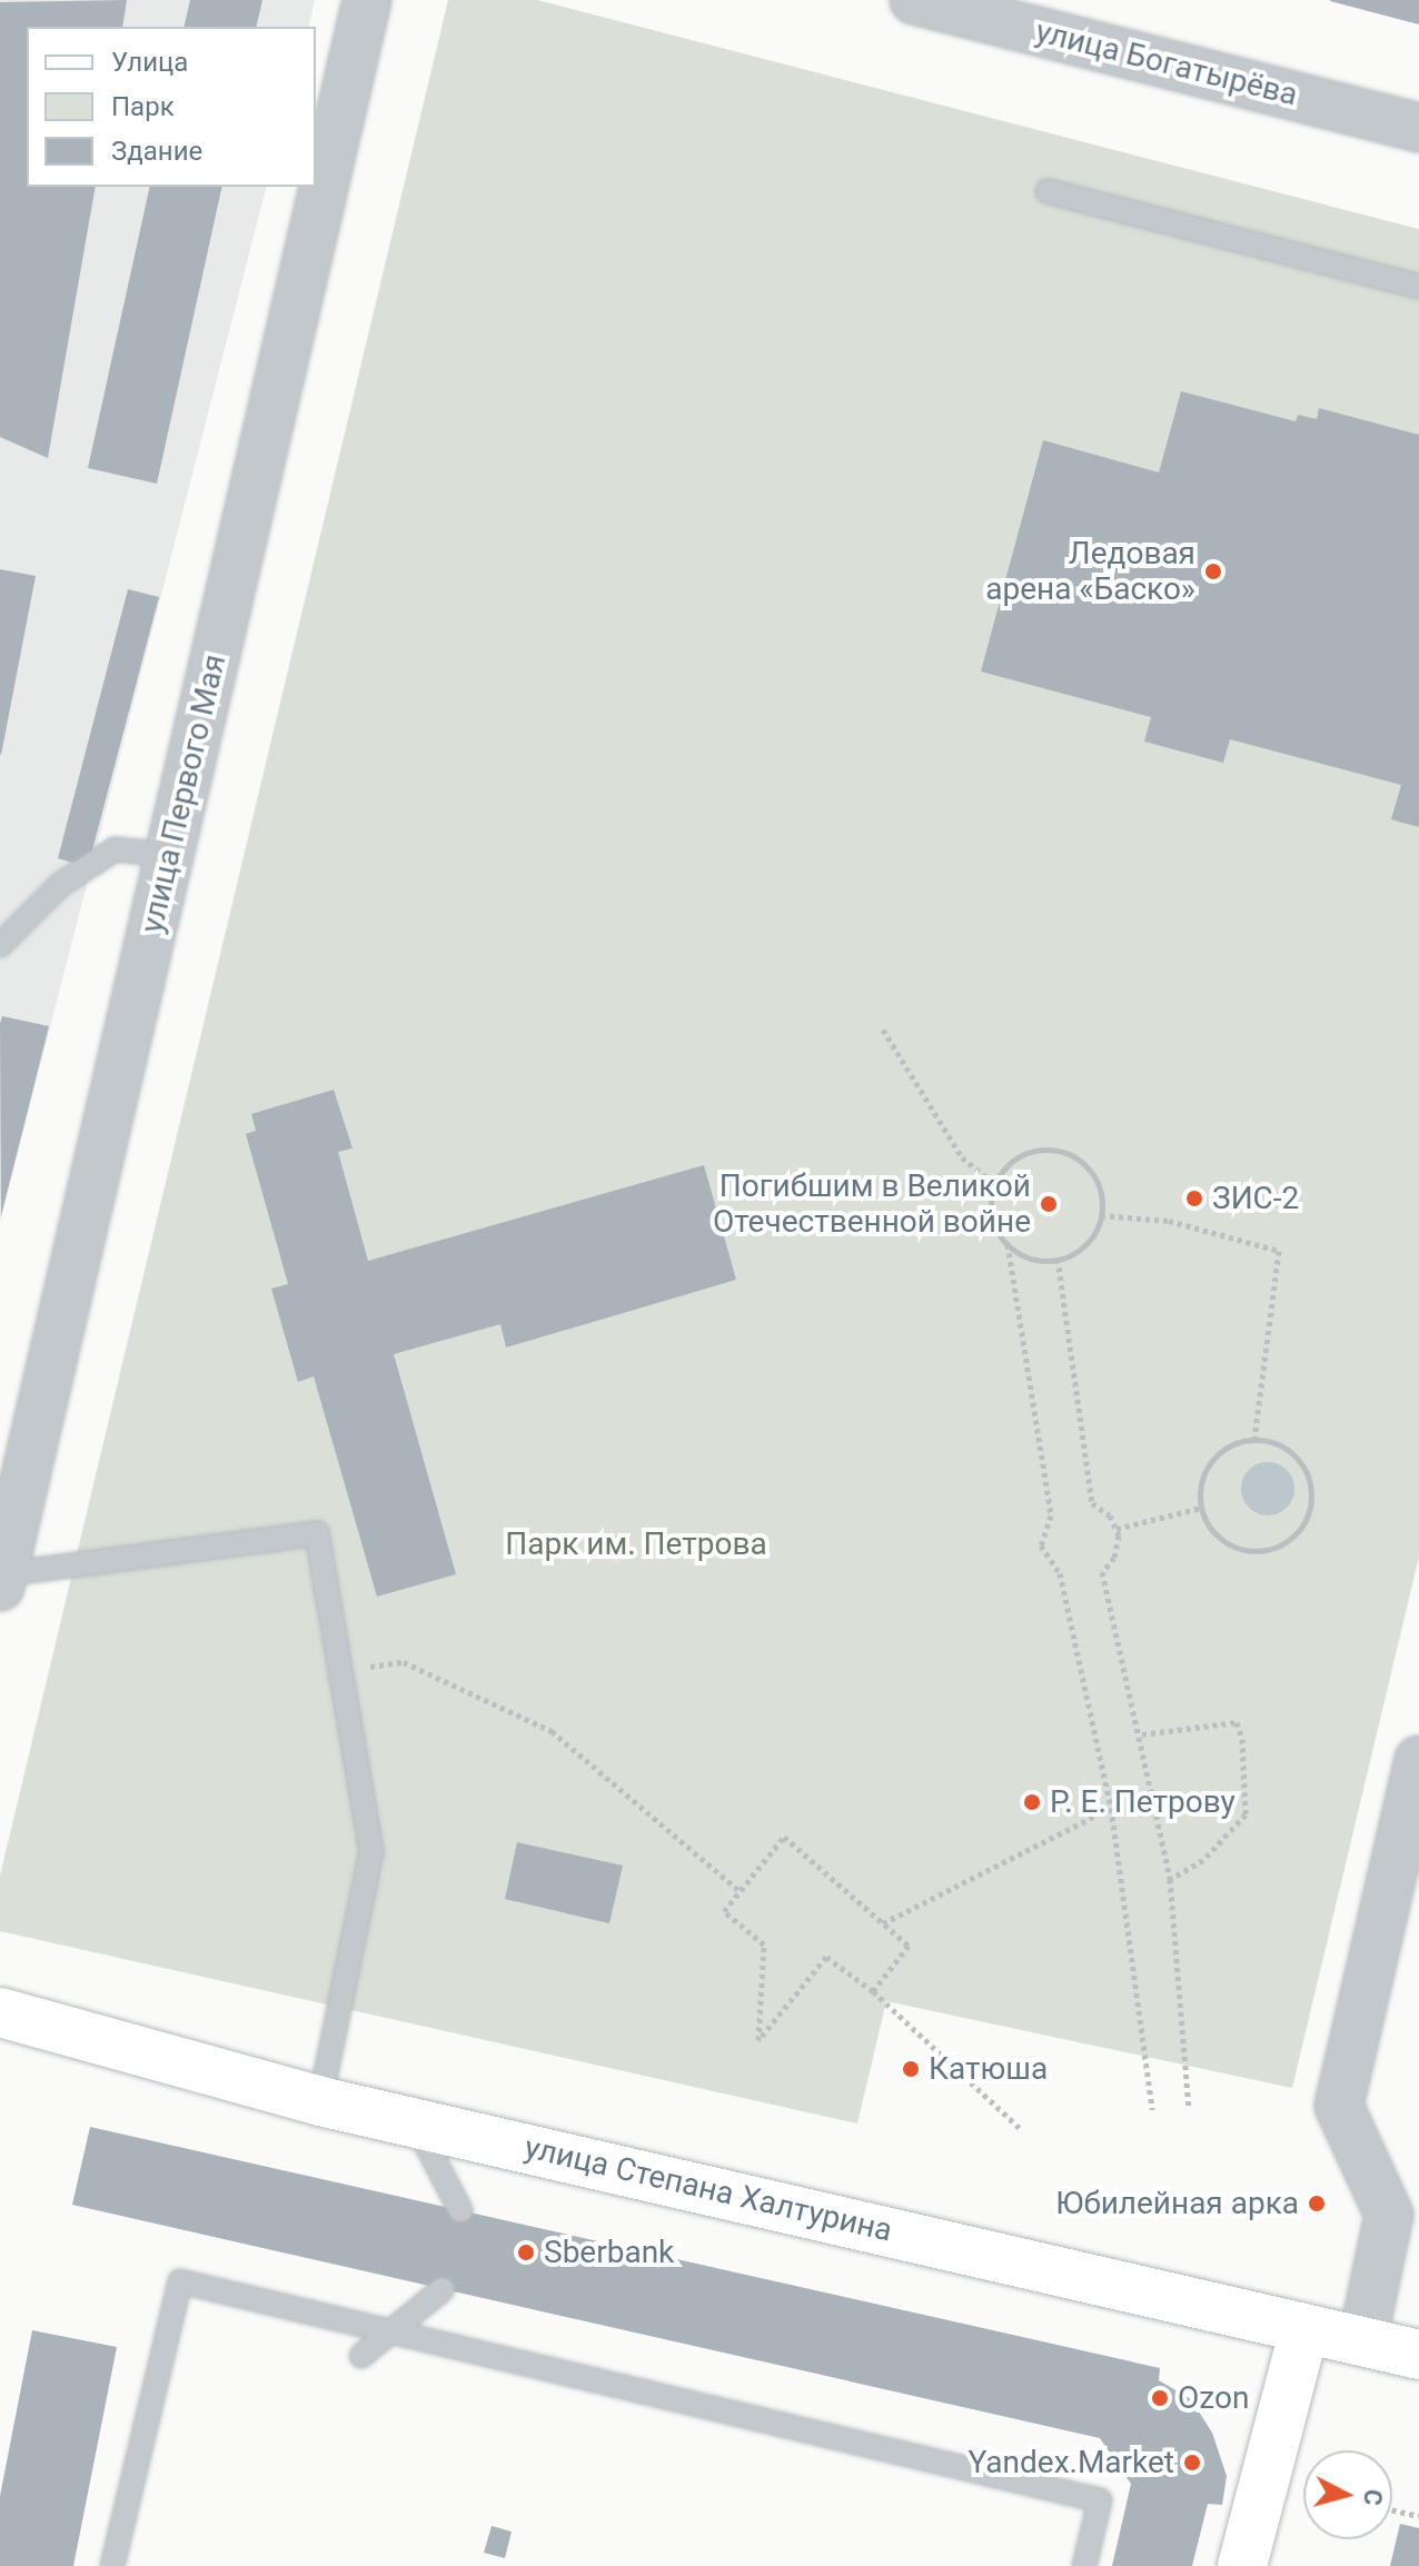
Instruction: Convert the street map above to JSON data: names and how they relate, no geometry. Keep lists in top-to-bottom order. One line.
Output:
{"streets":{"street":["улица Богатырёва","улица Первого Мая","улица Степана Халтурина"]},"parks":["Парк им. Петрова"],"places":["Ледовая арена «Баско»","ЗИС-2","Погибшим в Великой Отечественной войне","Р. Е. Петрову","Катюша","Юбилейная арка","Sberbank","Ozon","Yandex.Market"],"legend":["Улица","Парк","Здание"],"north":"right"}
